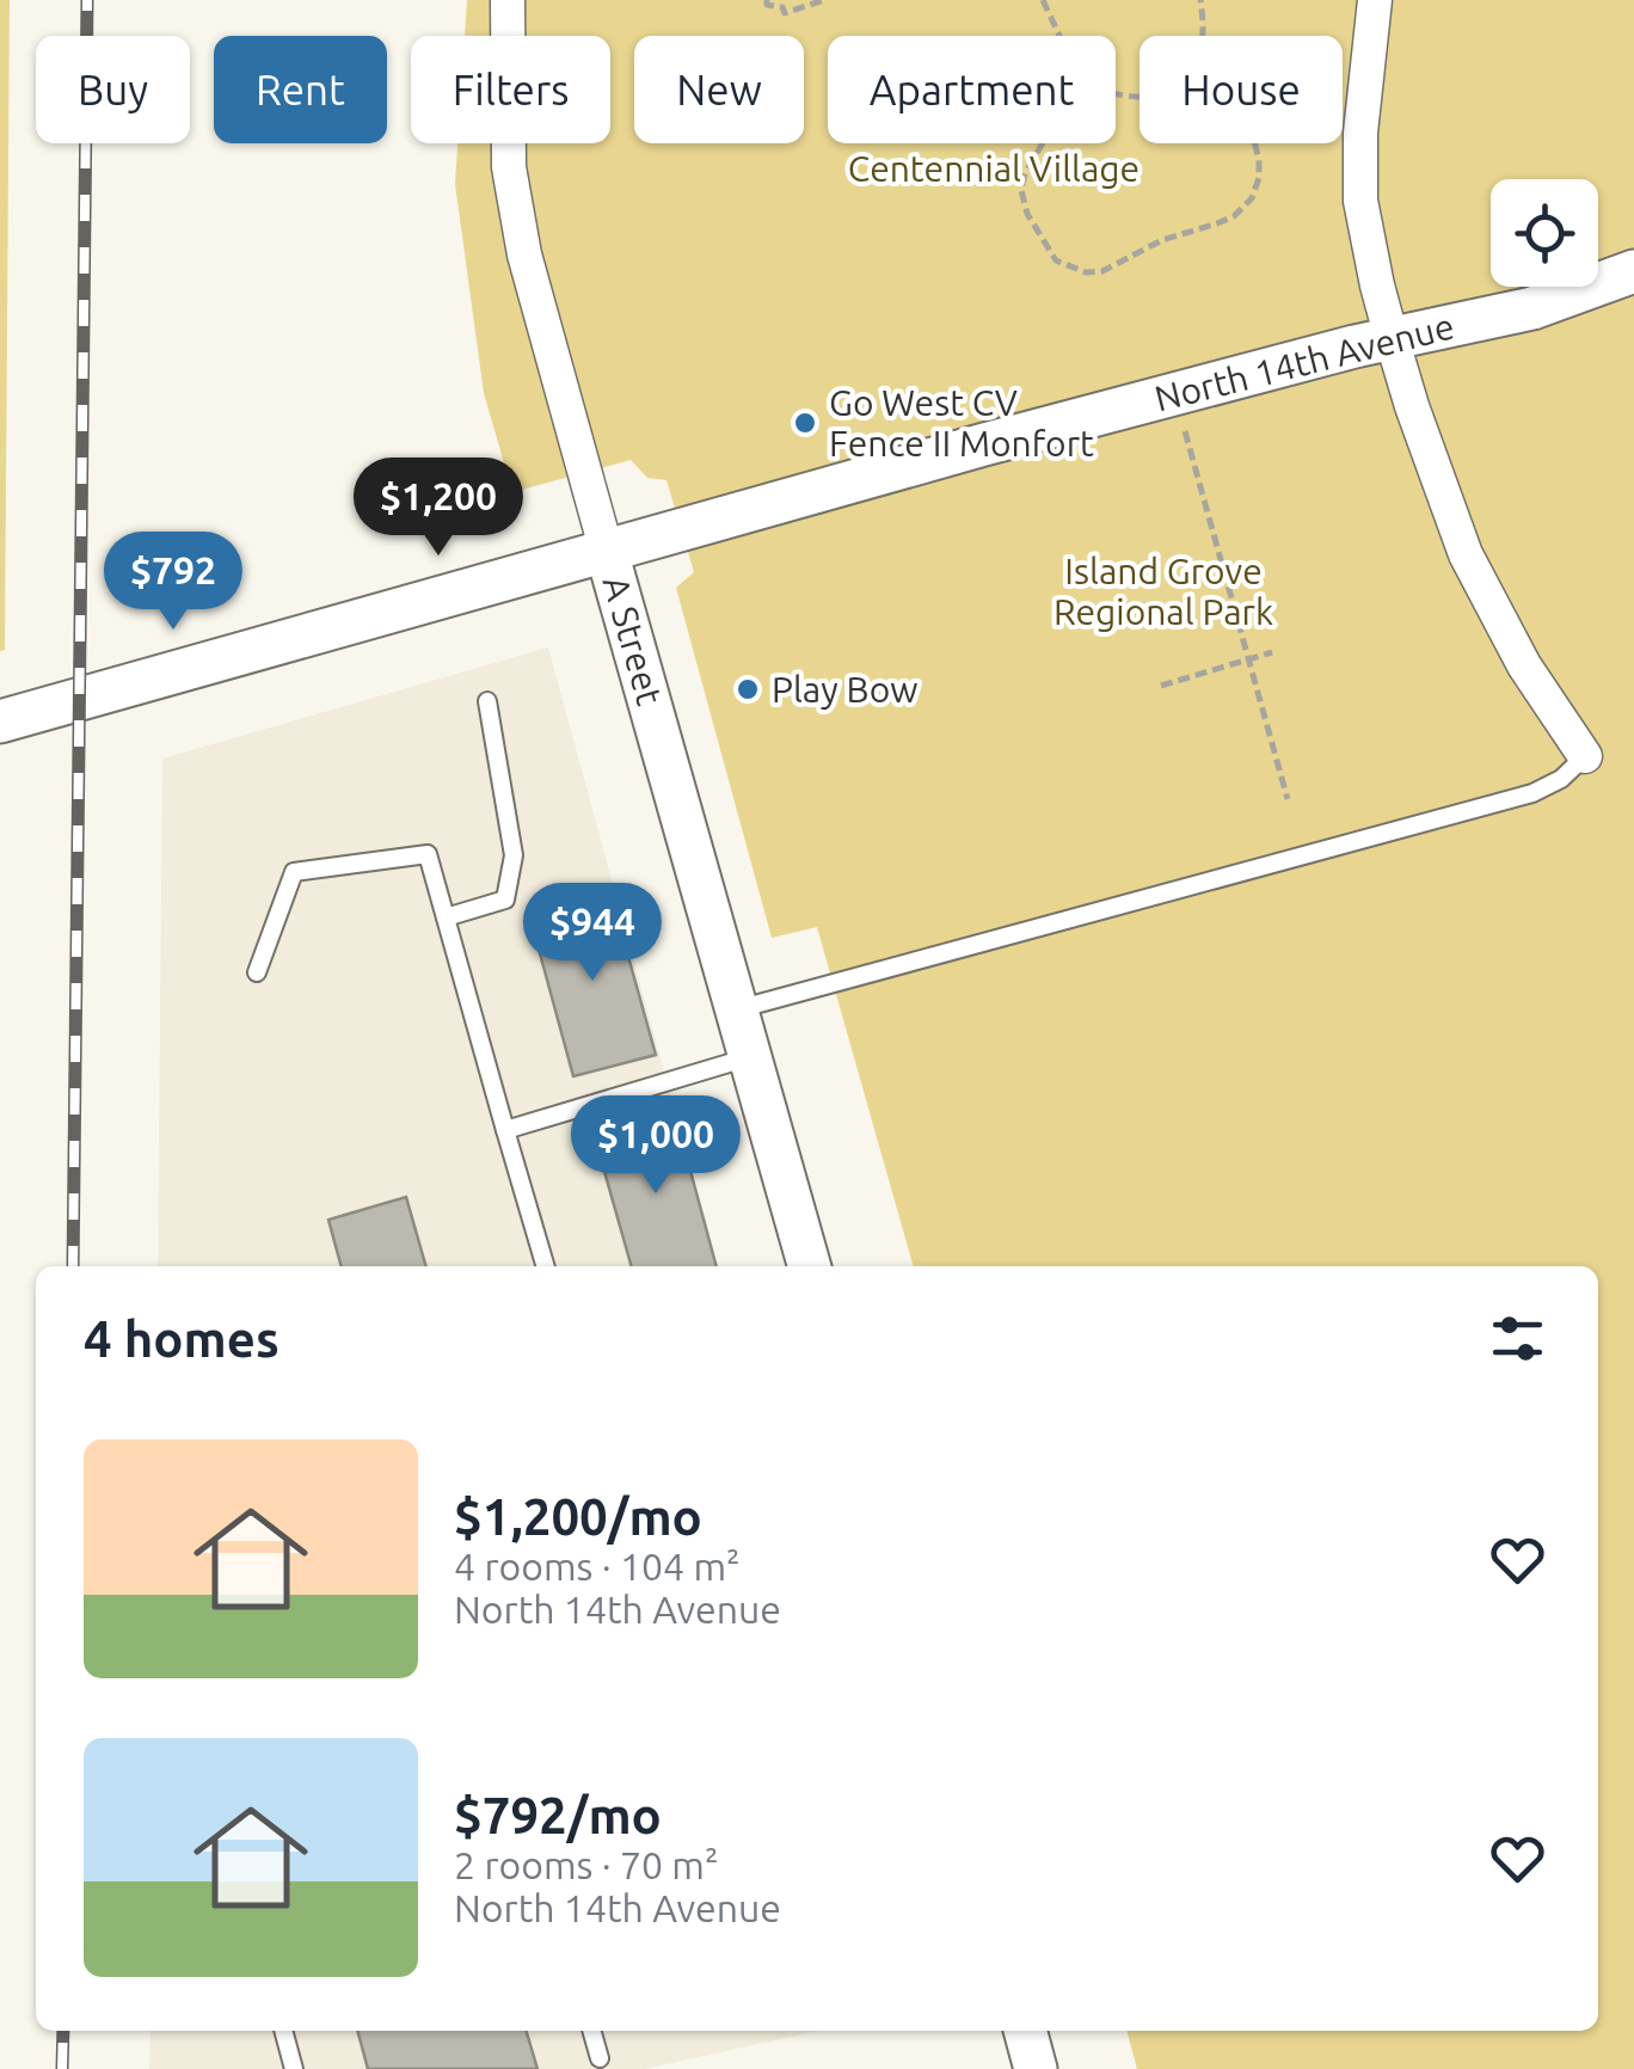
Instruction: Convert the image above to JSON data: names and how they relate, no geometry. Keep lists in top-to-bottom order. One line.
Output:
{"streets":{"street":["North 14th Avenue","A Street"]},"crossings":[["North 14th Avenue","A Street"]],"parks":["Centennial Village","Island Grove Regional Park"],"places":["Go West CV Fence II Monfort","Play Bow"],"page":{"chip":["Buy","Rent","Filters","New","Apartment","House"],"price":["$1,200","$792","$944","$1,000"],"heading":"4 homes","list":[{"name":"$1,200/mo","note":"4 rooms · 104 m² · North 14th Avenue"},{"name":"$792/mo","note":"2 rooms · 70 m² · North 14th Avenue"}]}}
